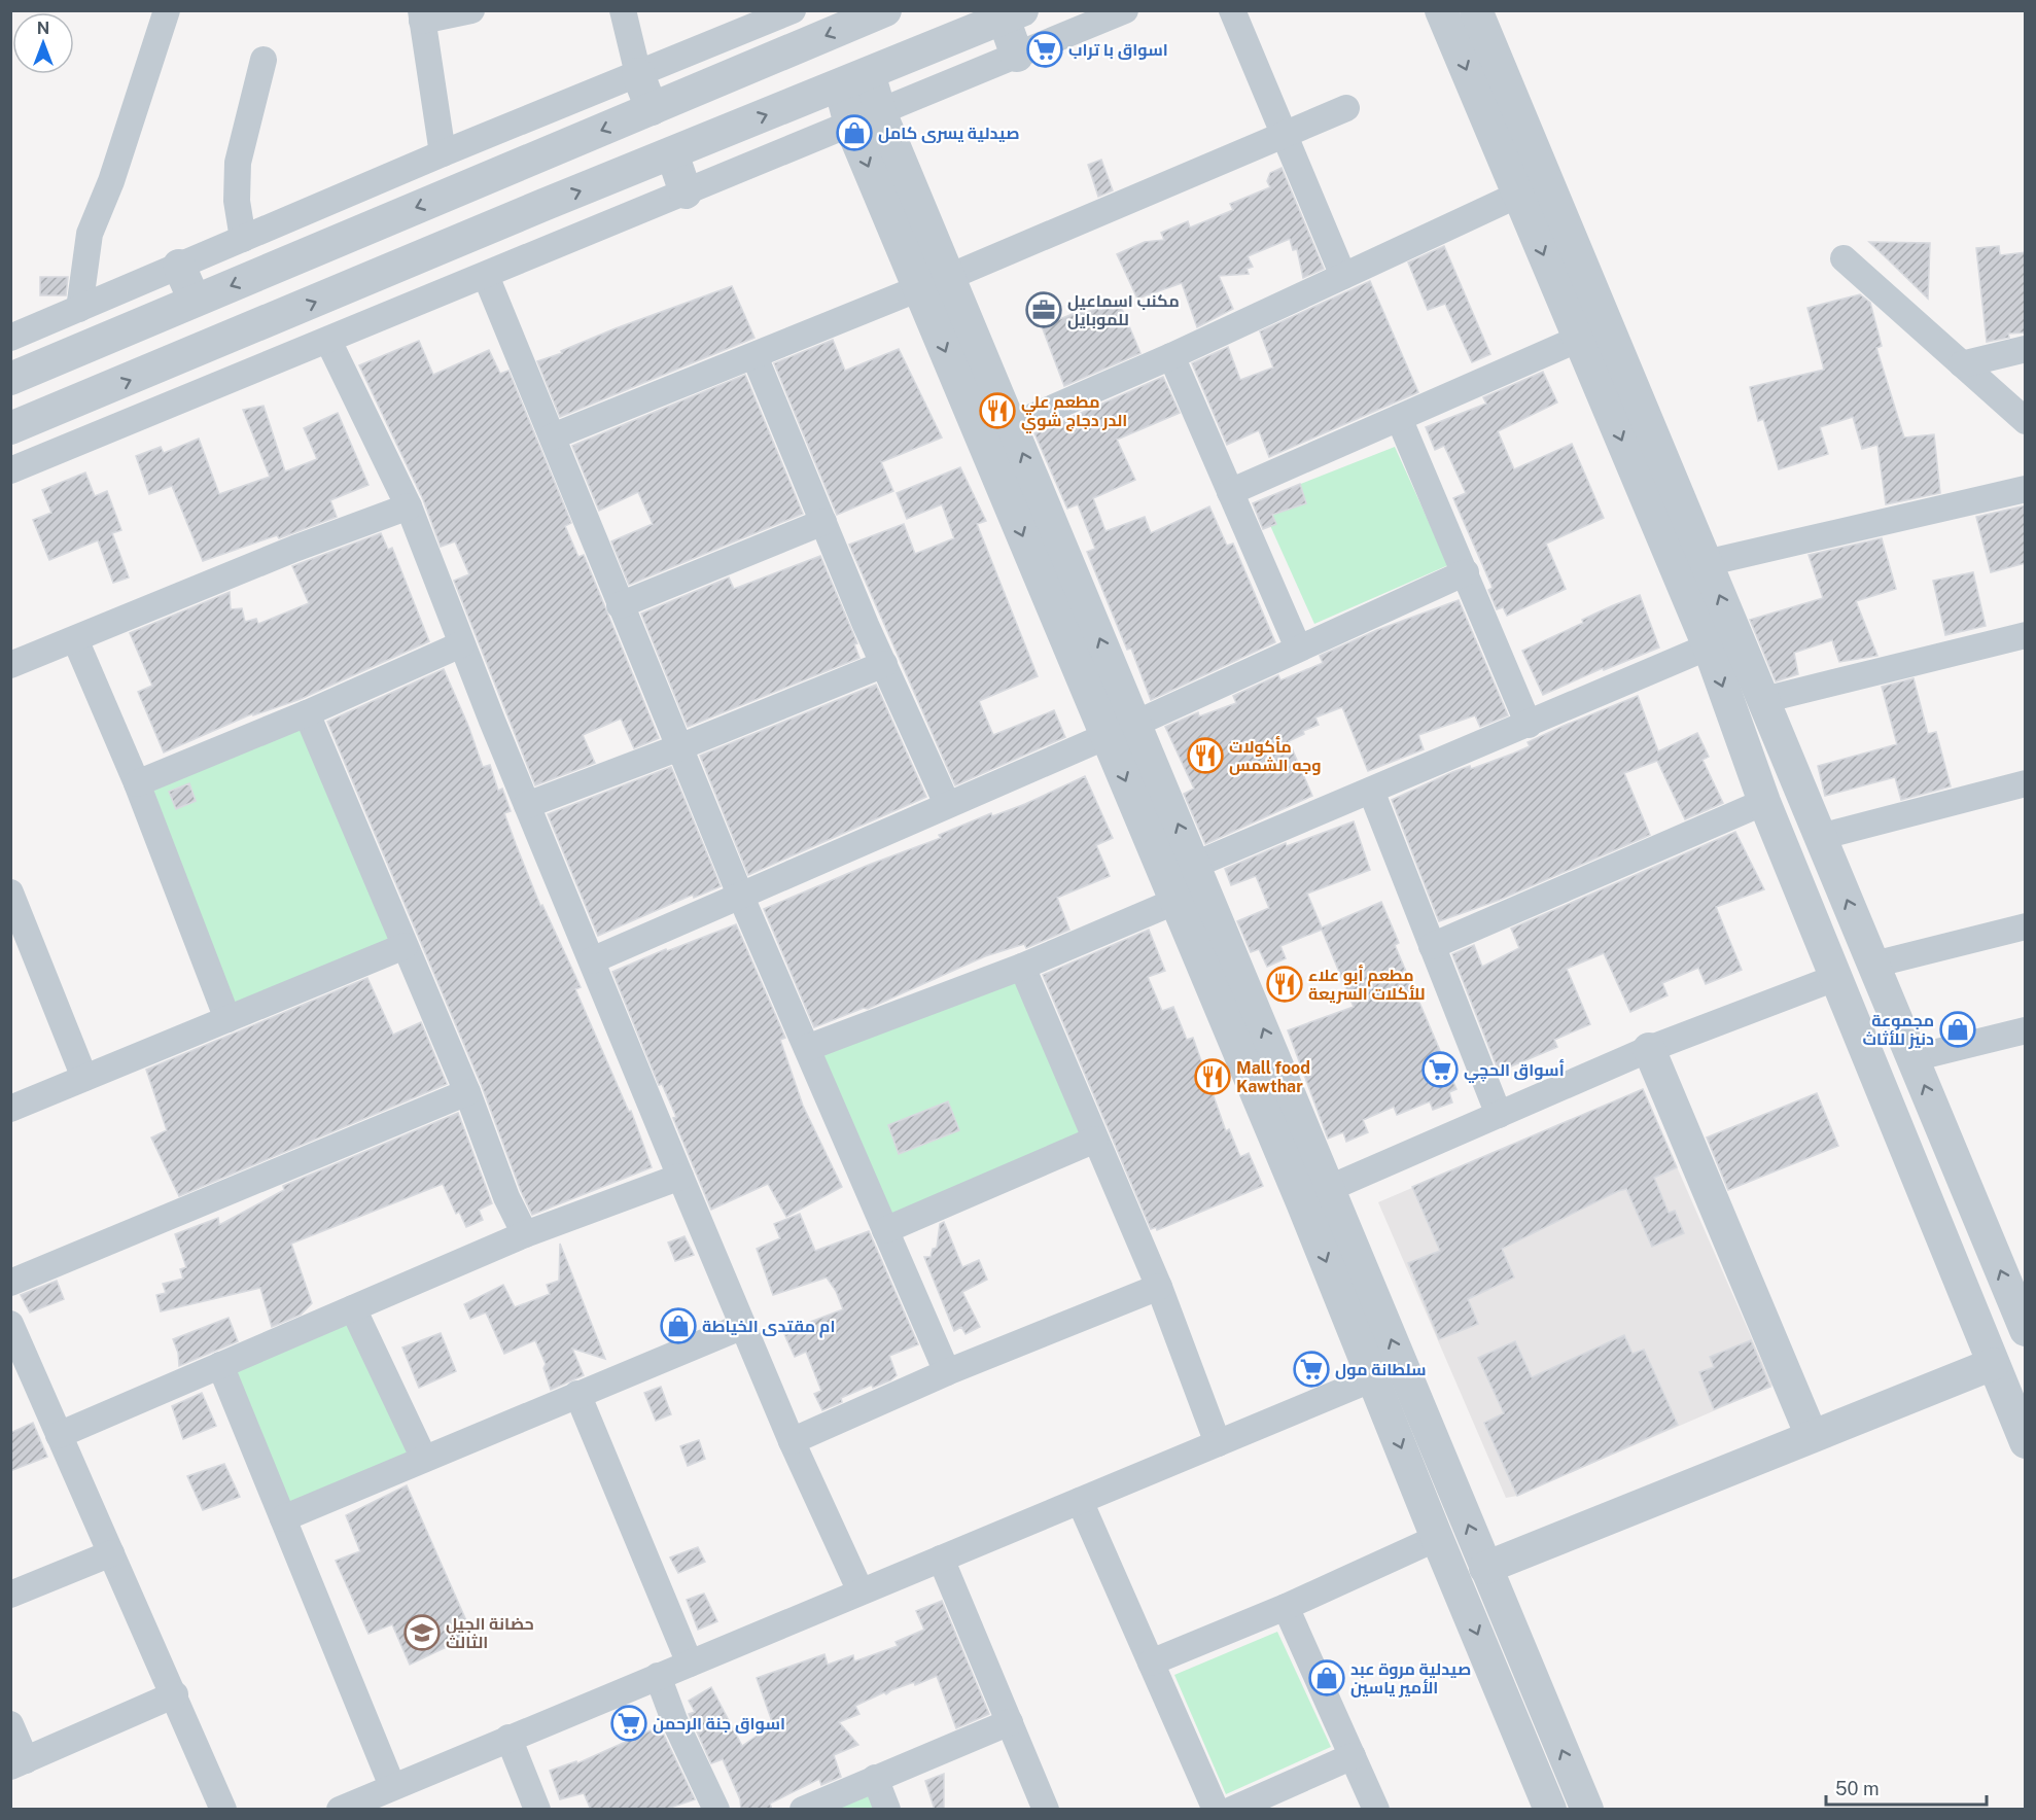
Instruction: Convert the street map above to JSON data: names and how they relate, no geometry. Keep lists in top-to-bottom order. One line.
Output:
{"places":{"supermarket":["اسواق با تراب","أسواق الحچي","سلطانة مول","اسواق جنة الرحمن"],"shop":["صيدلية يسرى كامل","مجموعة دنيز للأثاث","ام مقتدى الخياطة","صيدلية مروة عبد الأمير ياسين"],"office":["مكنب اسماعيل للموبايل"],"restaurant":["مطعم علي الدر دجاج شوي","مأكولات وجه الشمس","مطعم أبو علاء للأكلات السريعة","Mall food Kawthar"],"school or university":["حضانة الجيل الثالث"]},"scale_bar":"50 m","north":"top"}
